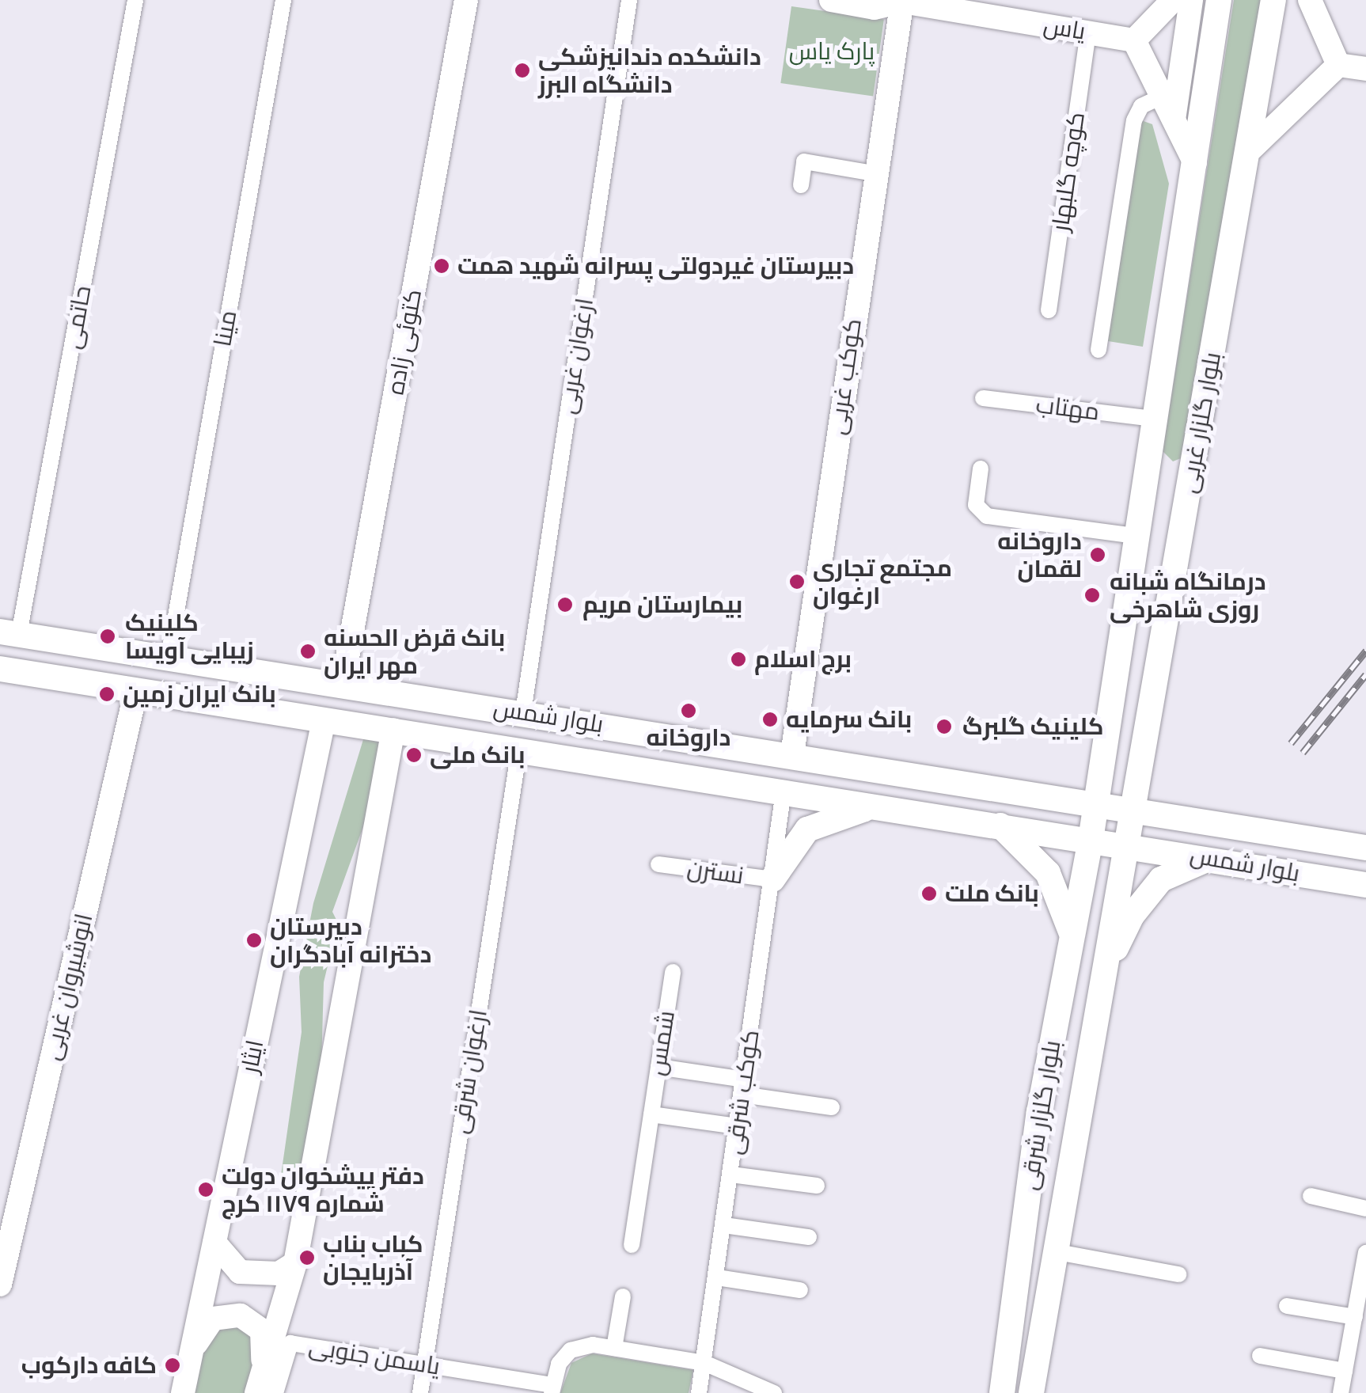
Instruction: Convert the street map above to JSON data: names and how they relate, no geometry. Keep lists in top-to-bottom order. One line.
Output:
{"streets":{"main road":["بلوار گلزار غربی","بلوار شمس","بلوار گلزار شرقی"],"street":["یاس","کوچه گلبهار","حاتمی","مینا","کتوئی زاده","ارغوان غربی","کوکب غربی","مهتاب","نسترن","انوشیروان غربی","شمس","ایثار","ارغوان شرقی","کوکب شرقی","یاسمن جنوبی"]},"crossings":[["یاس","کوچه گلبهار"],["یاس","کوکب غربی"],["حاتمی","بلوار شمس"],["مینا","بلوار شمس"],["کتوئی زاده","بلوار شمس"],["ارغوان غربی","بلوار شمس"],["کوکب غربی","بلوار شمس"],["مهتاب","بلوار گلزار غربی"],["بلوار گلزار غربی","بلوار شمس"],["بلوار گلزار غربی","بلوار گلزار شرقی"],["بلوار شمس","انوشیروان غربی"],["بلوار شمس","ایثار"],["بلوار شمس","ارغوان شرقی"],["بلوار شمس","کوکب شرقی"],["بلوار شمس","بلوار گلزار شرقی"],["نسترن","کوکب شرقی"],["ارغوان شرقی","یاسمن جنوبی"]],"parks":["پارک یاس"],"places":["دانشکده دندانپزشکی دانشگاه البرز","دبیرستان غیردولتی پسرانه شهید همت","داروخانه لقمان","مجتمع تجاری ارغوان","درمانگاه شبانه روزی شاهرخی","بیمارستان مریم","کلینیک زیبایی آویسا","بانک قرض الحسنه مهر ایران","برج اسلام","بانک ایران زمین","داروخانه","بانک سرمایه","کلینیک گلبرگ","بانک ملی","بانک ملت","دبيرستان دخترانه آبادگران","دفتر پیشخوان دولت شماره ۱۱۷۹ کرج","کباب بناب آذربايجان","کافه دارکوب"]}
